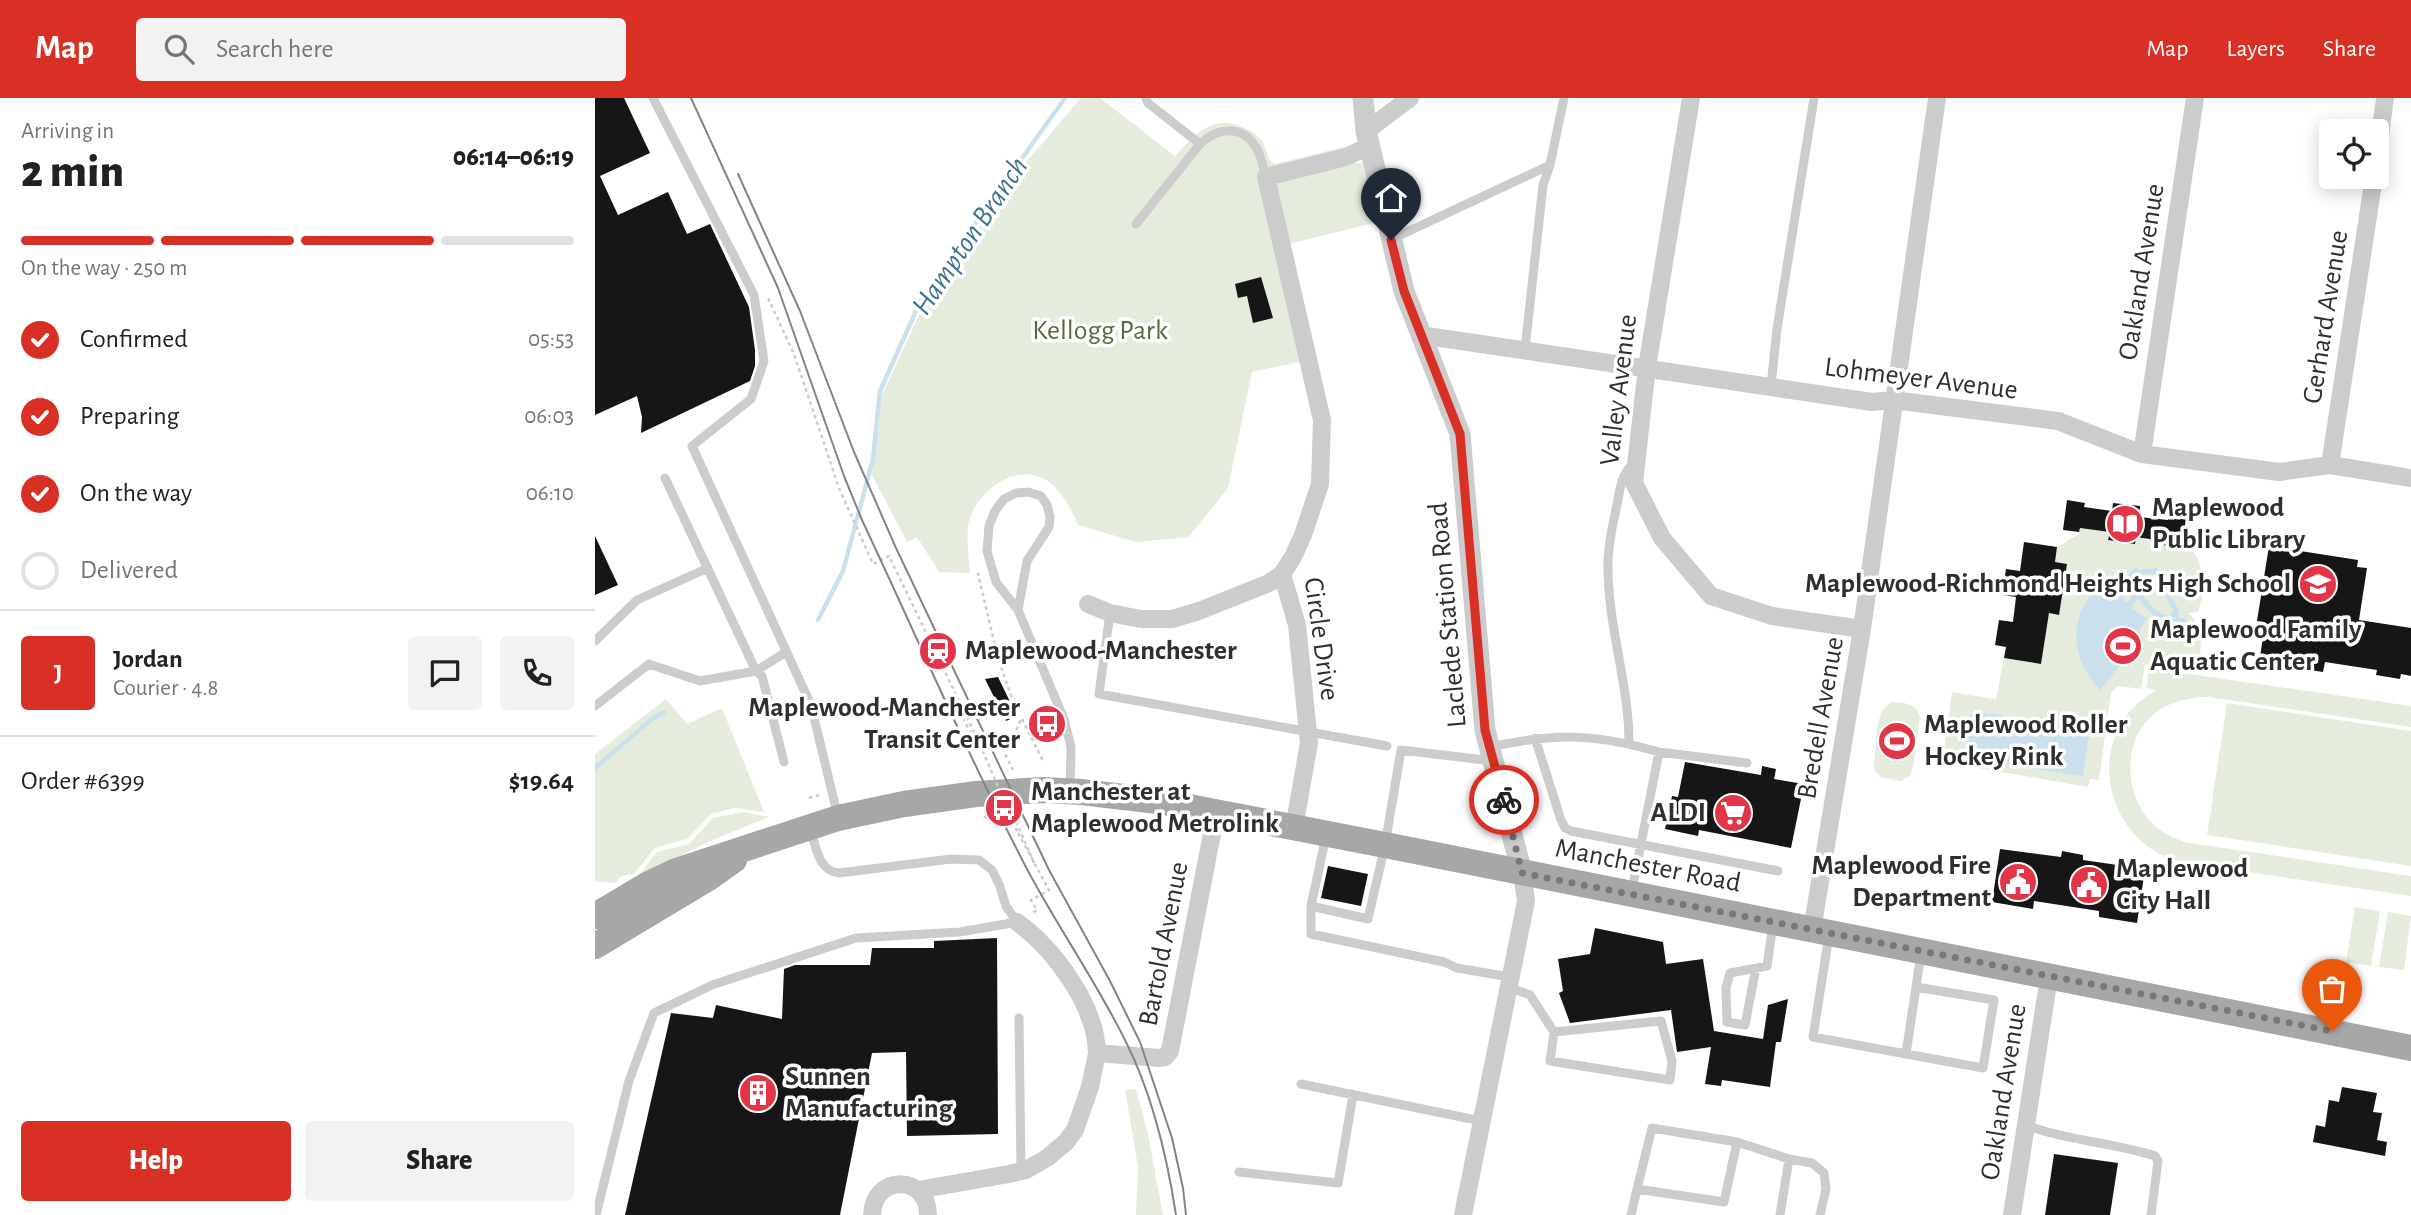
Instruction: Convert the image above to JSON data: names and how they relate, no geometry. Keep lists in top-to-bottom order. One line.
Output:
{"streets":{"main road":["Manchester Road"],"street":["Oakland Avenue","Gerhard Avenue","Lohmeyer Avenue","Valley Avenue","Laclede Station Road","Circle Drive","Bredell Avenue","Bartold Avenue"]},"crossings":[["Oakland Avenue","Lohmeyer Avenue"],["Oakland Avenue","Manchester Road"],["Gerhard Avenue","Lohmeyer Avenue"],["Lohmeyer Avenue","Valley Avenue"],["Lohmeyer Avenue","Laclede Station Road"],["Lohmeyer Avenue","Bredell Avenue"],["Valley Avenue","Bredell Avenue"],["Laclede Station Road","Manchester Road"],["Circle Drive","Manchester Road"],["Bredell Avenue","Manchester Road"],["Manchester Road","Bartold Avenue"]],"water":["Hampton Branch"],"parks":["Kellogg Park"],"places":{"library":["Maplewood Public Library"],"school or university":["Maplewood-Richmond Heights High School"],"sports":["Maplewood Family Aquatic Center","Maplewood Roller Hockey Rink"],"station":["Maplewood-Manchester"],"bus stop":["Maplewood-Manchester Transit Center","Manchester at Maplewood Metrolink"],"supermarket":["ALDI"],"public building":["Maplewood Fire Department","Maplewood City Hall"],"building":["Sunnen Manufacturing"]},"page":{"header":"Map","search":"Search here","nav":["Map","Layers","Share"],"heading":["2 min","Arriving in","06:14–06:19"],"panel":["Jordan","Courier · 4.8","Order #6399","$19.64"],"bar":"On the way · 250 m","list":[["Confirmed","05:53"],["Preparing","06:03"],["On the way","06:10"],"Delivered"],"round":"J","buttons":["Help","Share"]}}
